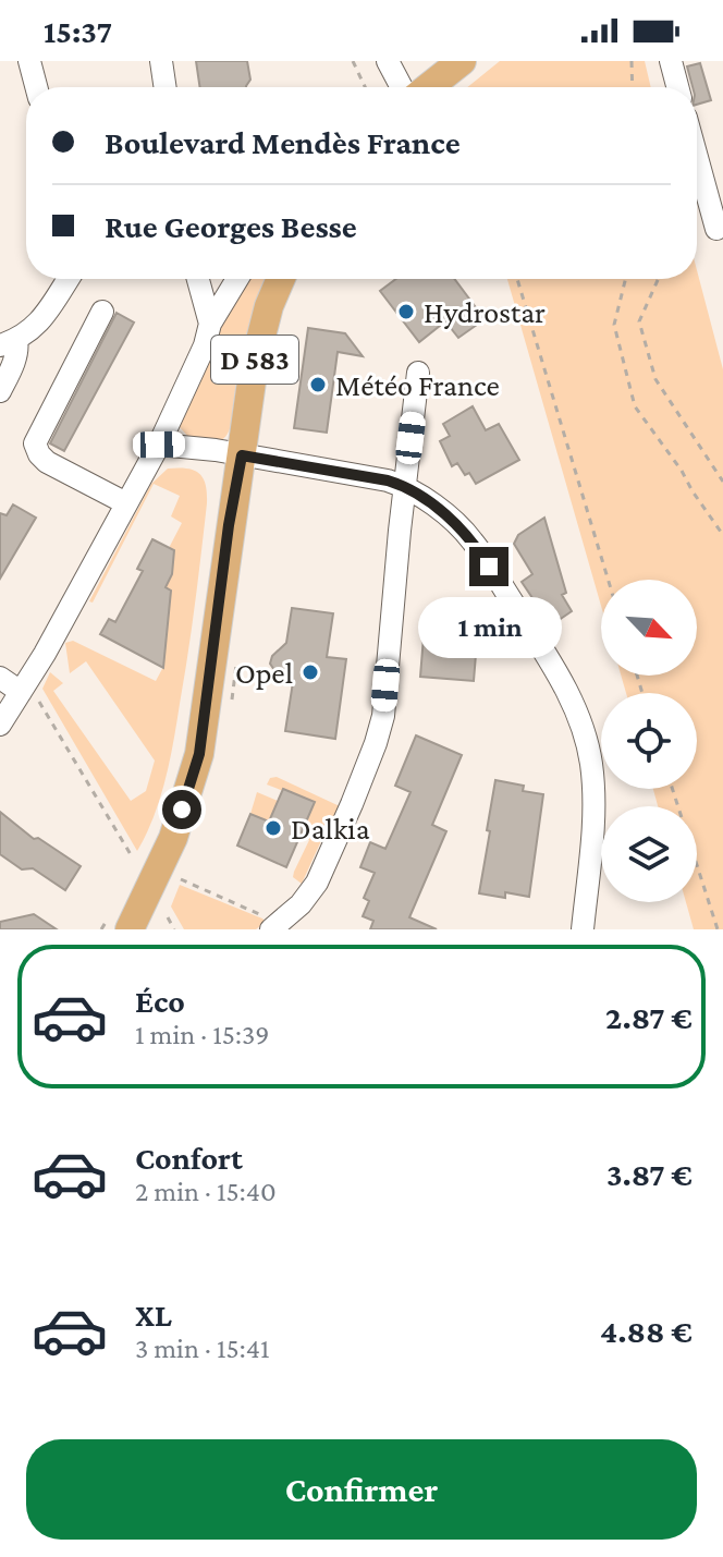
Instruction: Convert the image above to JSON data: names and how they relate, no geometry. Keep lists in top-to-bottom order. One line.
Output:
{"streets":{"main road":["D 583"]},"places":["Hydrostar","Météo France","Opel","Dalkia"],"north":"bottom right","page":{"status":"15:37","banner":["Boulevard Mendès France","Rue Georges Besse"],"bubble":"1 min","list":[{"name":"Éco","note":"1 min · 15:39","value":"2.87 €"},{"name":"Confort","note":"2 min · 15:40","value":"3.87 €"},{"name":"XL","note":"3 min · 15:41","value":"4.88 €"}],"buttons":"Confirmer"}}
